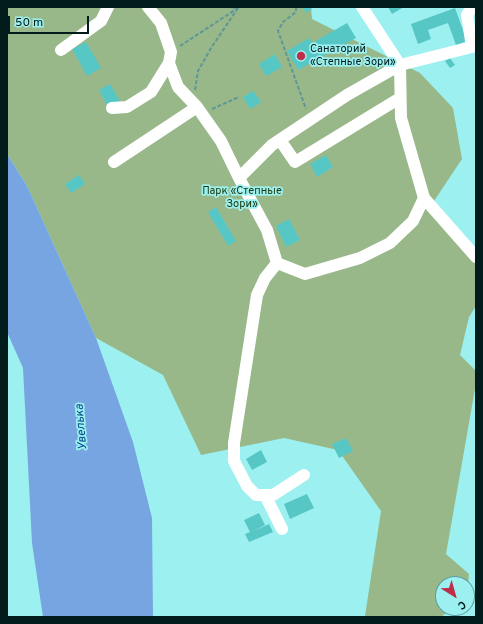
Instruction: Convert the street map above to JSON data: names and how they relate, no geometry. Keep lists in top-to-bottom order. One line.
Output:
{"water":["Увелька"],"parks":["Парк «Степные Зори»"],"places":["Санаторий «Степные Зори»"],"scale_bar":"50 m","north":"bottom right"}
